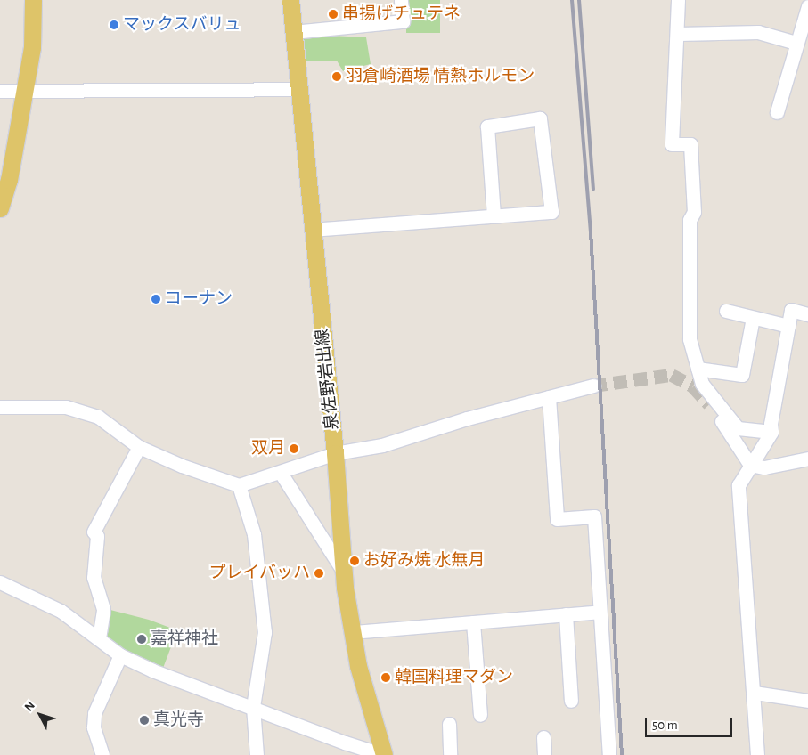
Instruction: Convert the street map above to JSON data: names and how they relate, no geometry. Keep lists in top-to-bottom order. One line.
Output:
{"streets":{"main road":["泉佐野岩出線"]},"places":["串揚げチュテネ","マックスバリュ","羽倉崎酒場 情熱ホルモン","コーナン","双月","お好み焼 水無月","プレイバッハ","嘉祥神社","韓国料理マダン","真光寺"],"scale_bar":"50 m","north":"top left"}
